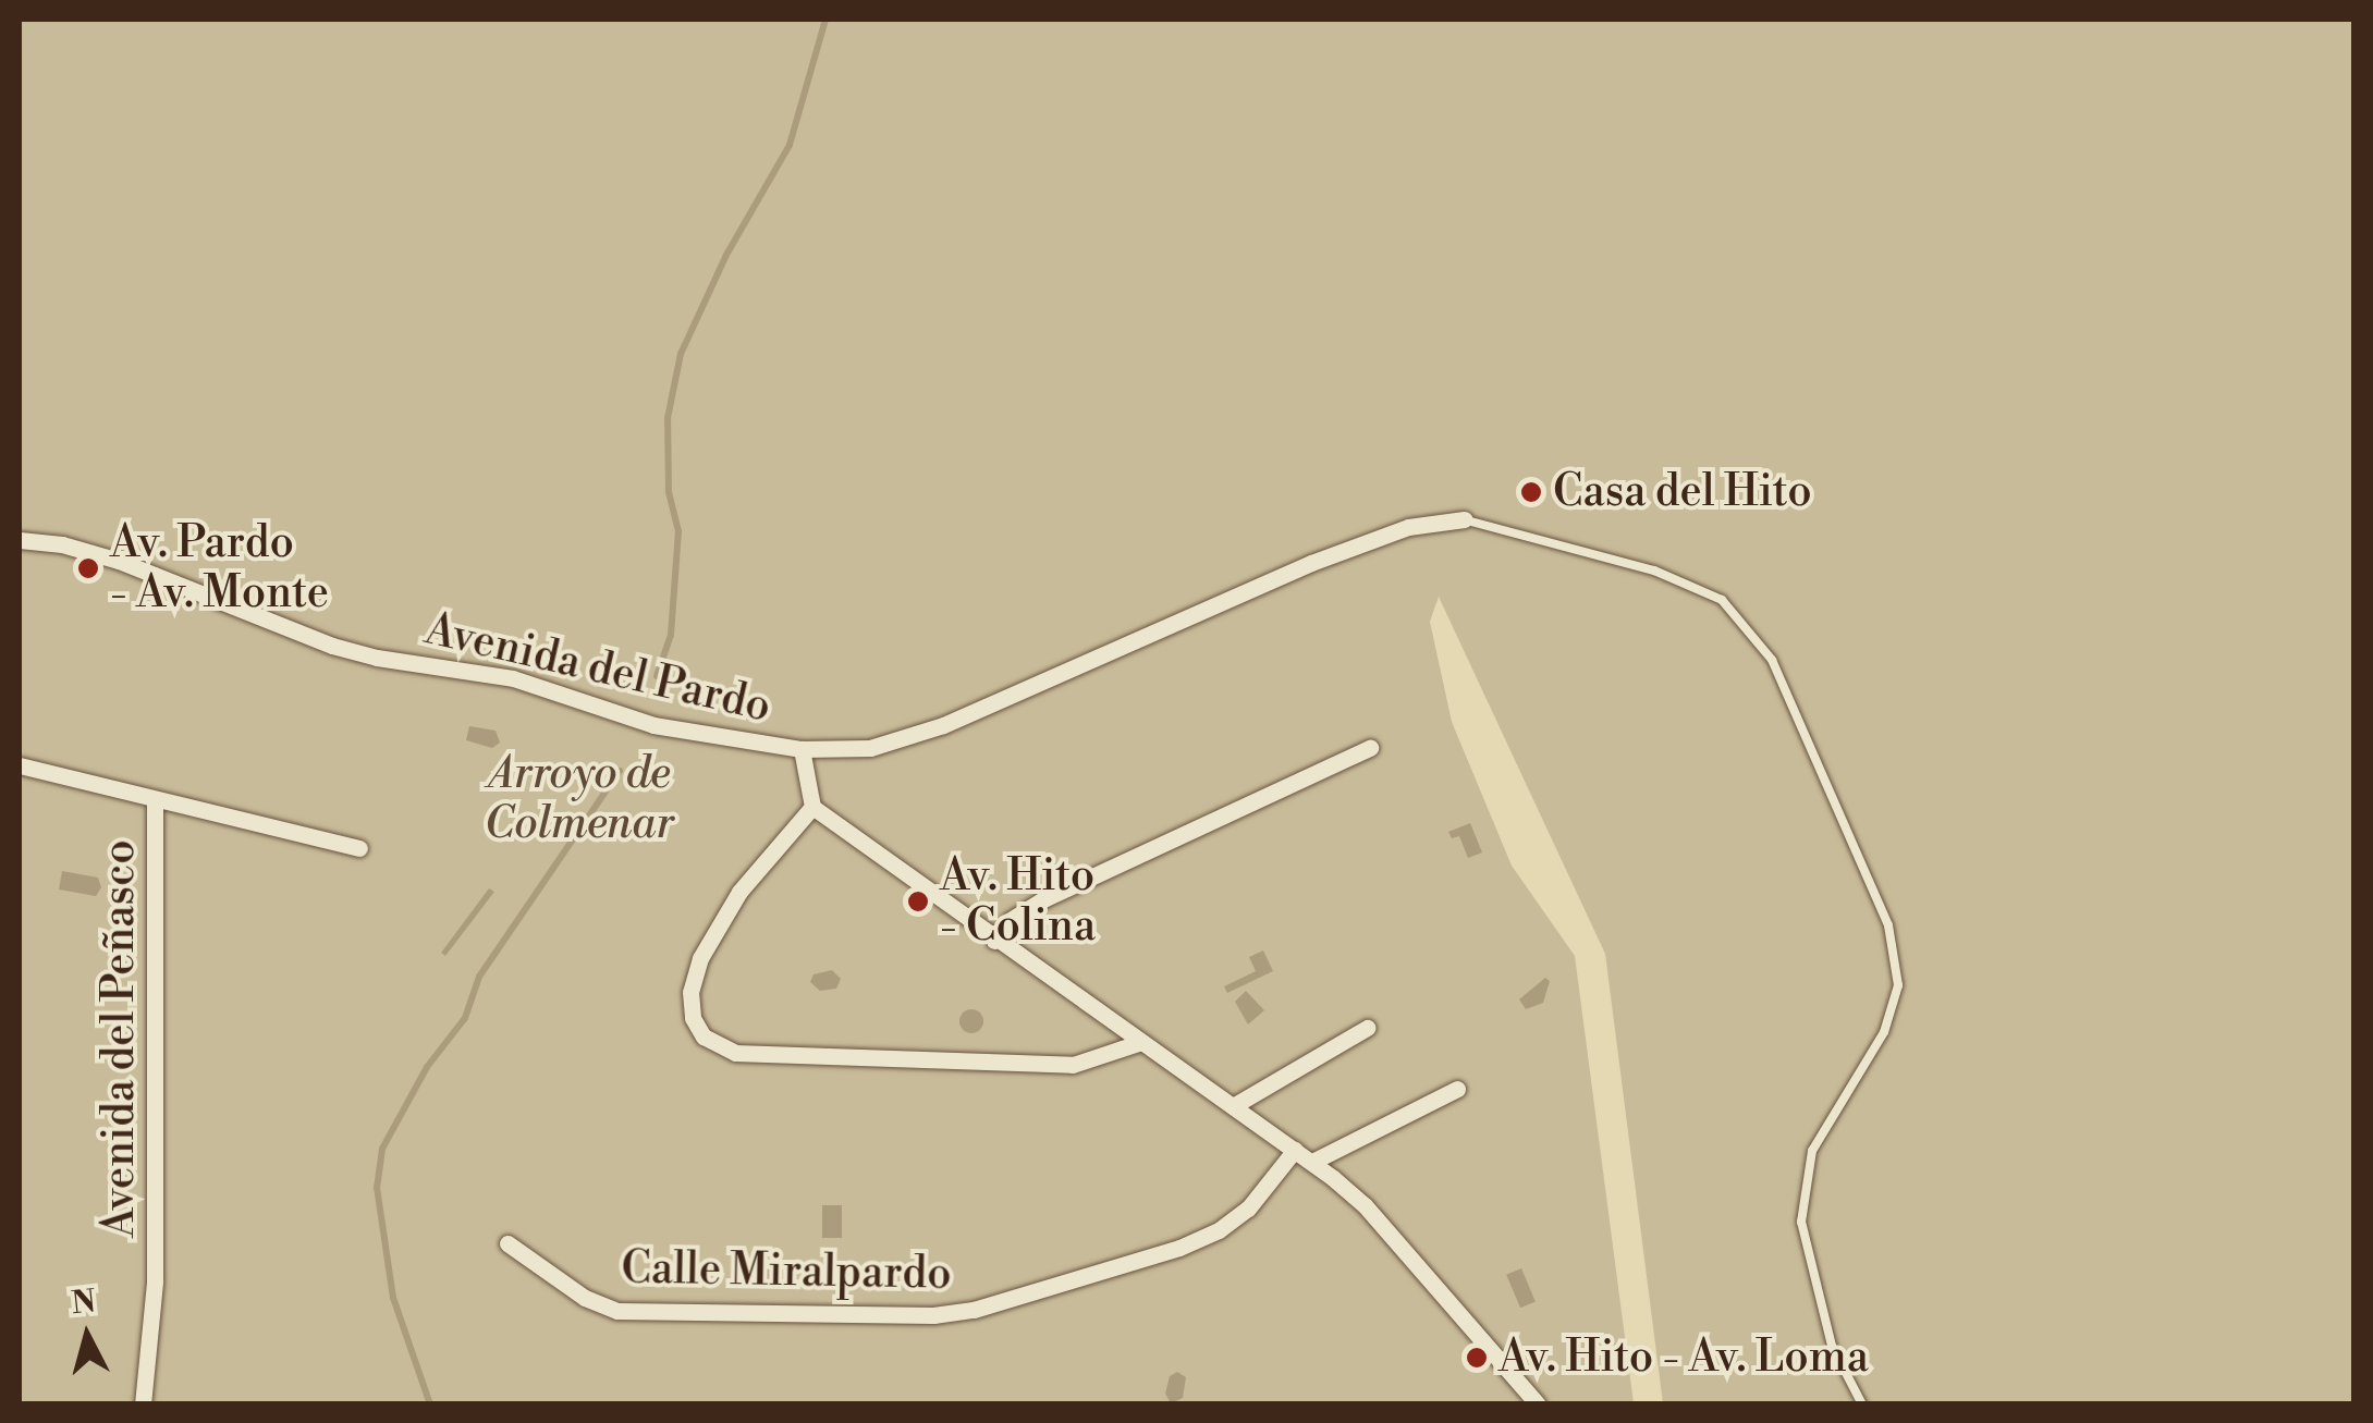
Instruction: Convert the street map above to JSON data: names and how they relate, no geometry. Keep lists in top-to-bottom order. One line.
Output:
{"streets":{"street":["Avenida del Pardo","Avenida del Peñasco","Calle Miralpardo"]},"parks":["Arroyo de Colmenar"],"places":["Casa del Hito","Av. Pardo - Av. Monte","Av. Hito - Colina","Av. Hito - Av. Loma"],"north":"top"}
